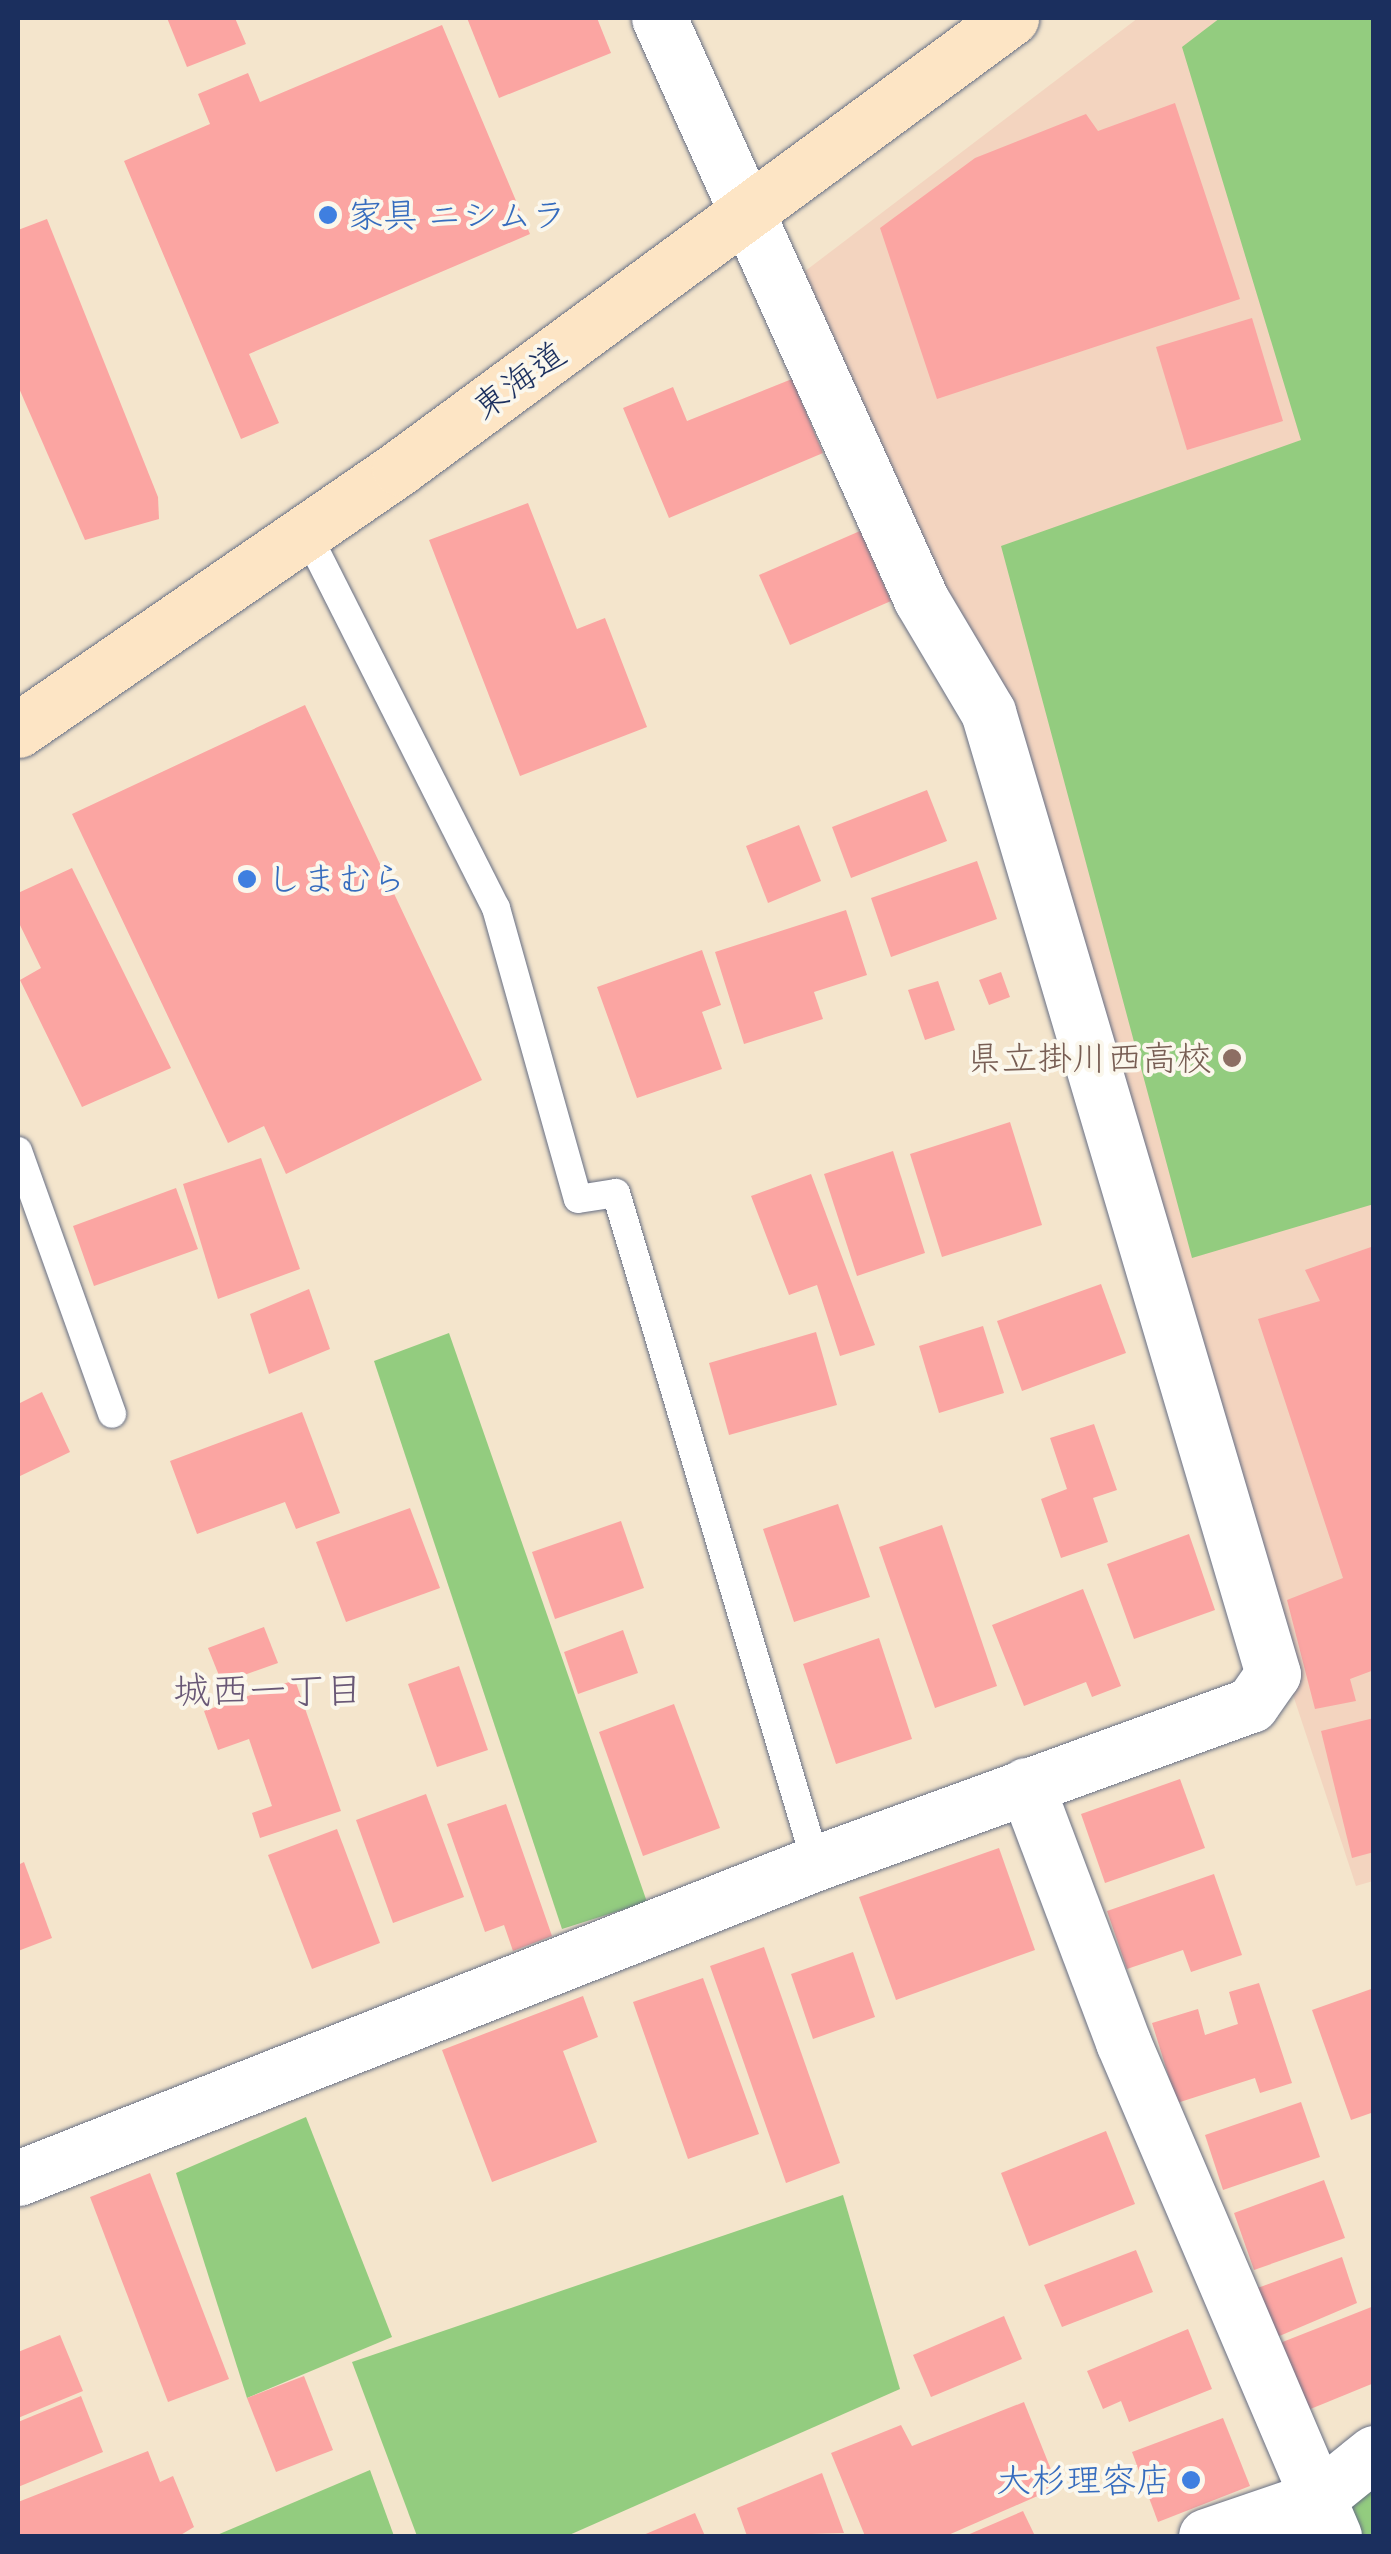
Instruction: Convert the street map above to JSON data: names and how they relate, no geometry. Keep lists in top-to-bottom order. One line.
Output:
{"streets":{"main road":["東海道"]},"districts":["城西一丁目"],"places":["家具 ニシムラ","しまむら","県立掛川西高校","大杉理容店"]}
